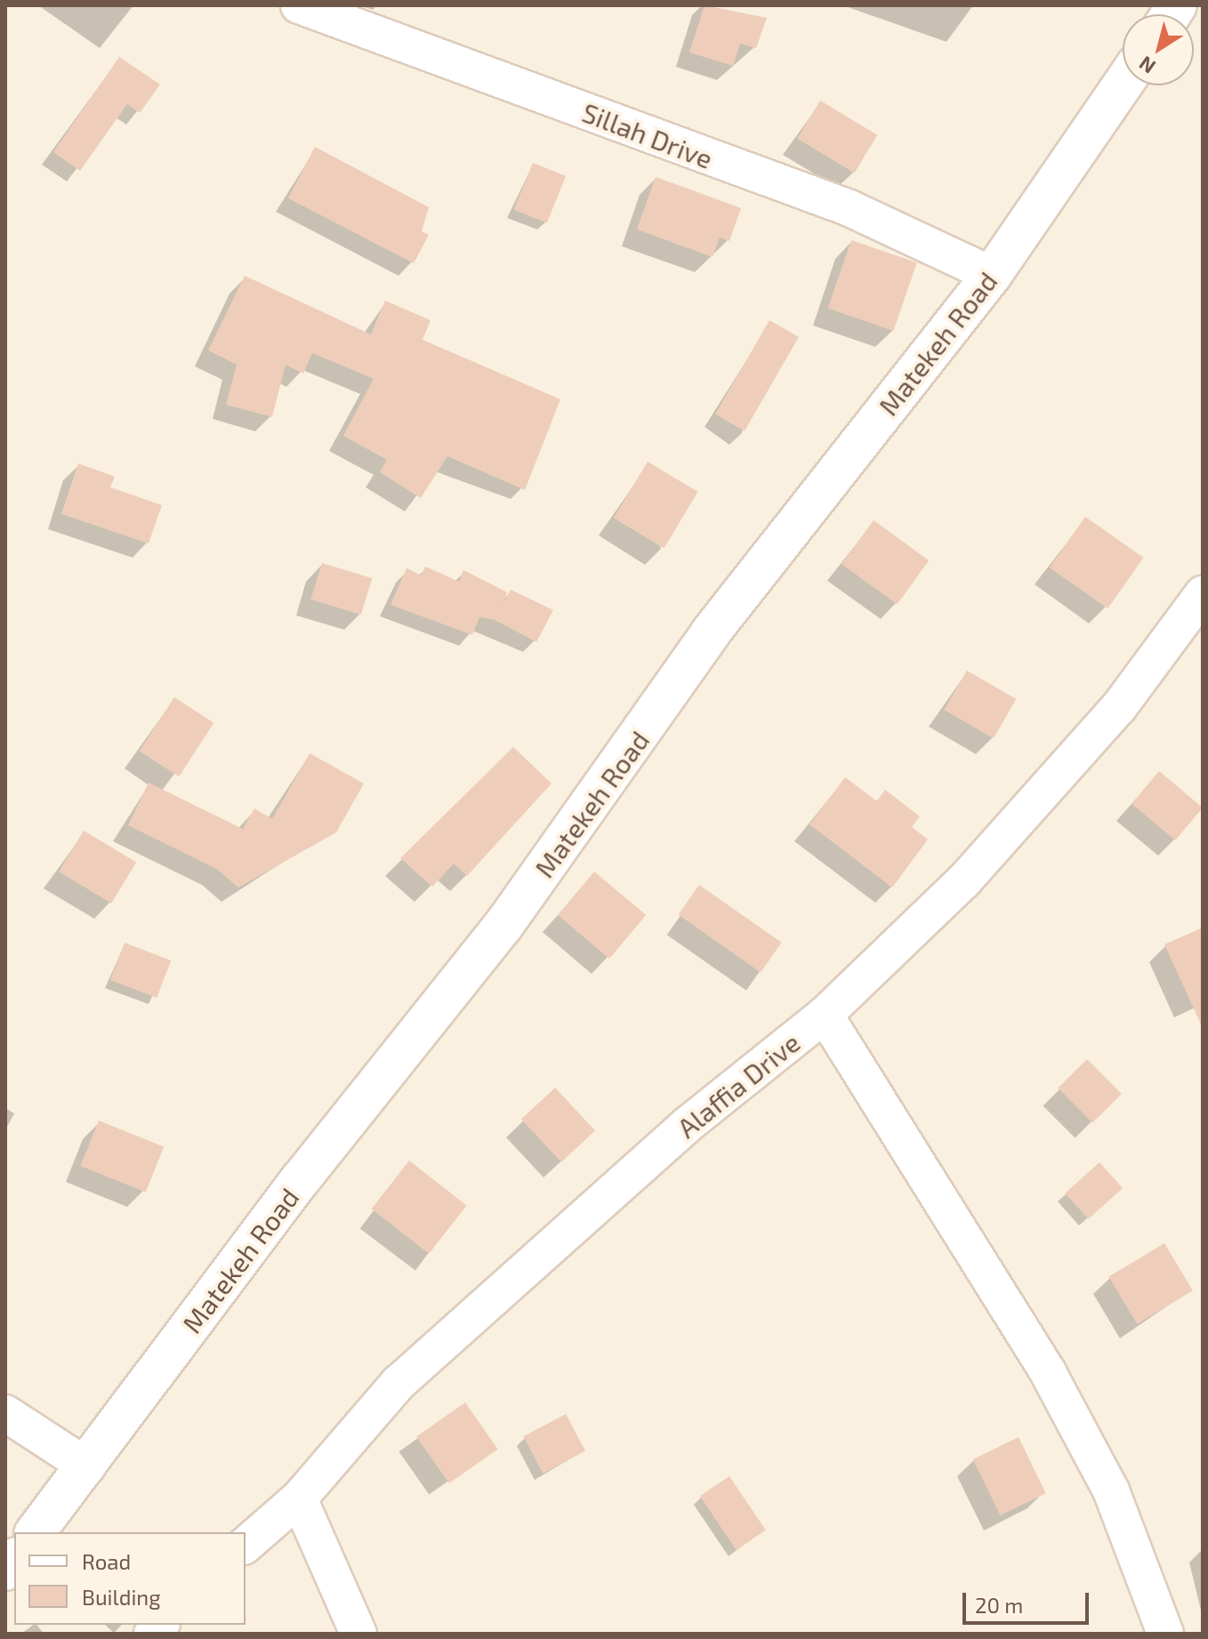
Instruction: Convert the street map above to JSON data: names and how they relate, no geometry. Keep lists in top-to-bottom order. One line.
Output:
{"streets":{"street":["Sillah Drive","Matekeh Road","Alaffia Drive"]},"crossings":[["Sillah Drive","Matekeh Road"]],"legend":["Road","Building"],"scale_bar":"20 m","north":"bottom left"}
